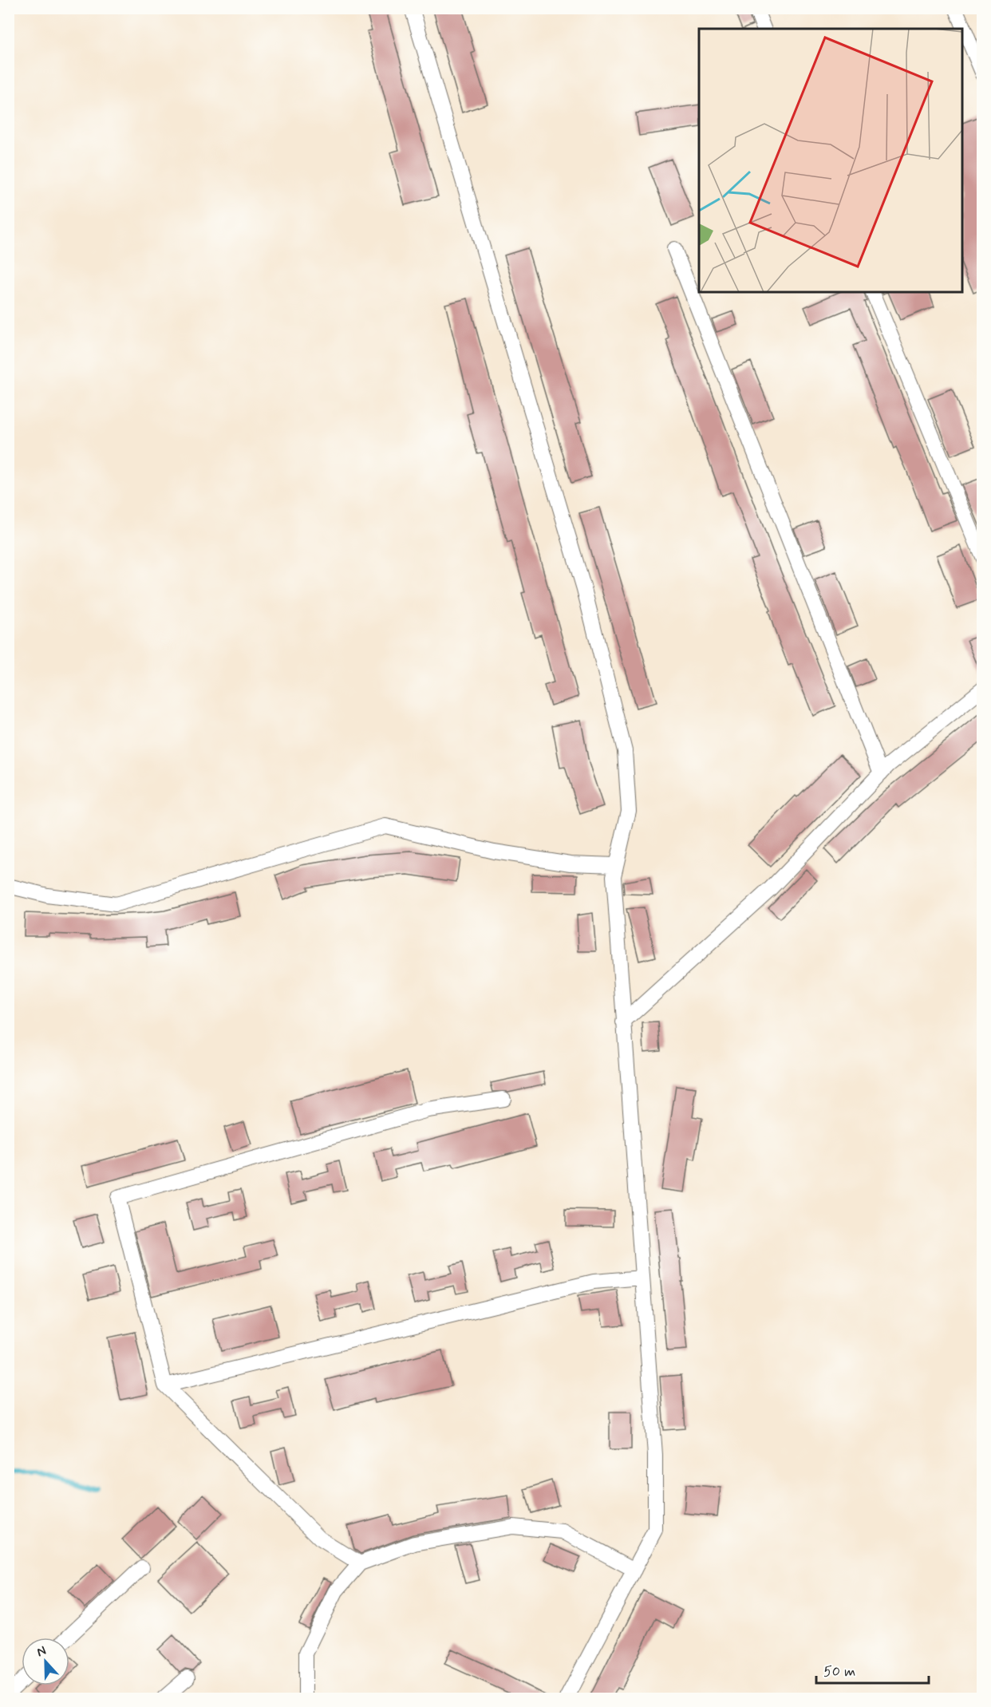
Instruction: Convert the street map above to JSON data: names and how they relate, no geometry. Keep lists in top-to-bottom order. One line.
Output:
{"scale_bar":"50 m","north":"top"}
